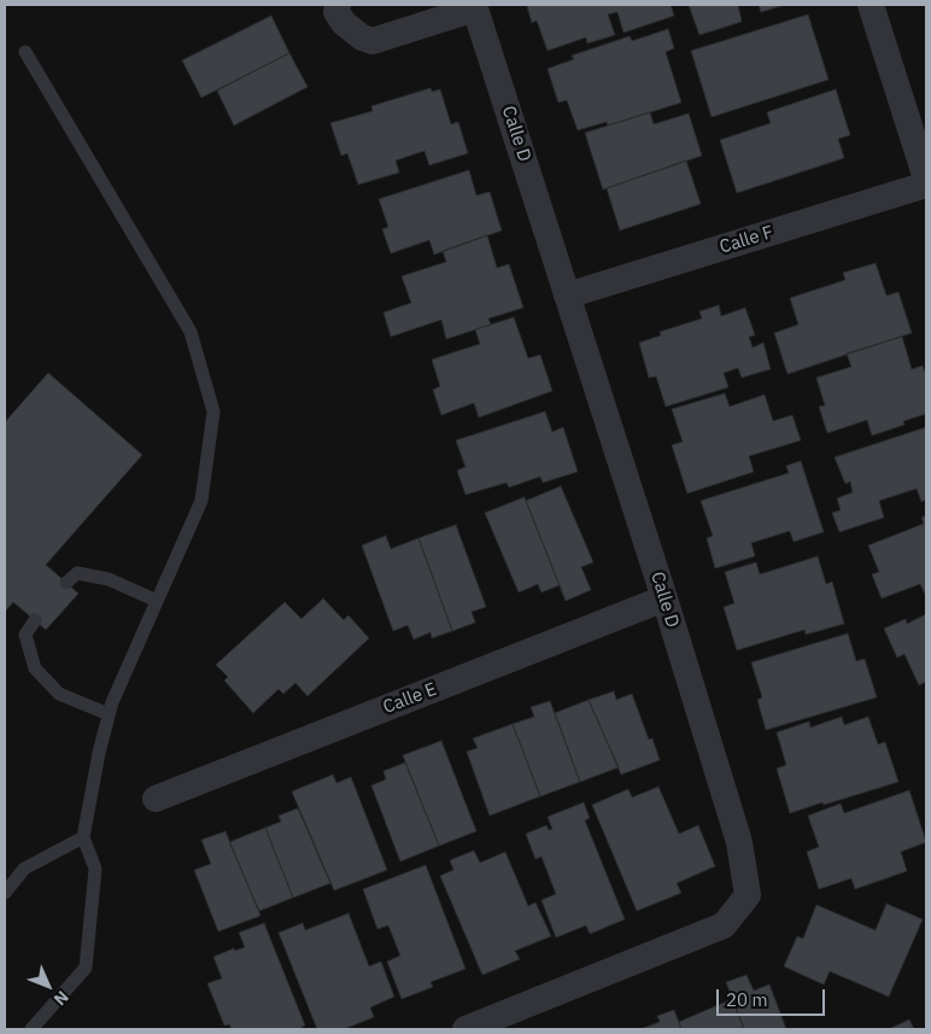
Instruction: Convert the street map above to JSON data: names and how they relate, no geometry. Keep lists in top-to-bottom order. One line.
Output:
{"streets":{"street":["Calle D","Calle F","Calle E"]},"crossings":[["Calle D","Calle F"],["Calle D","Calle E"]],"scale_bar":"20 m","north":"bottom right"}
